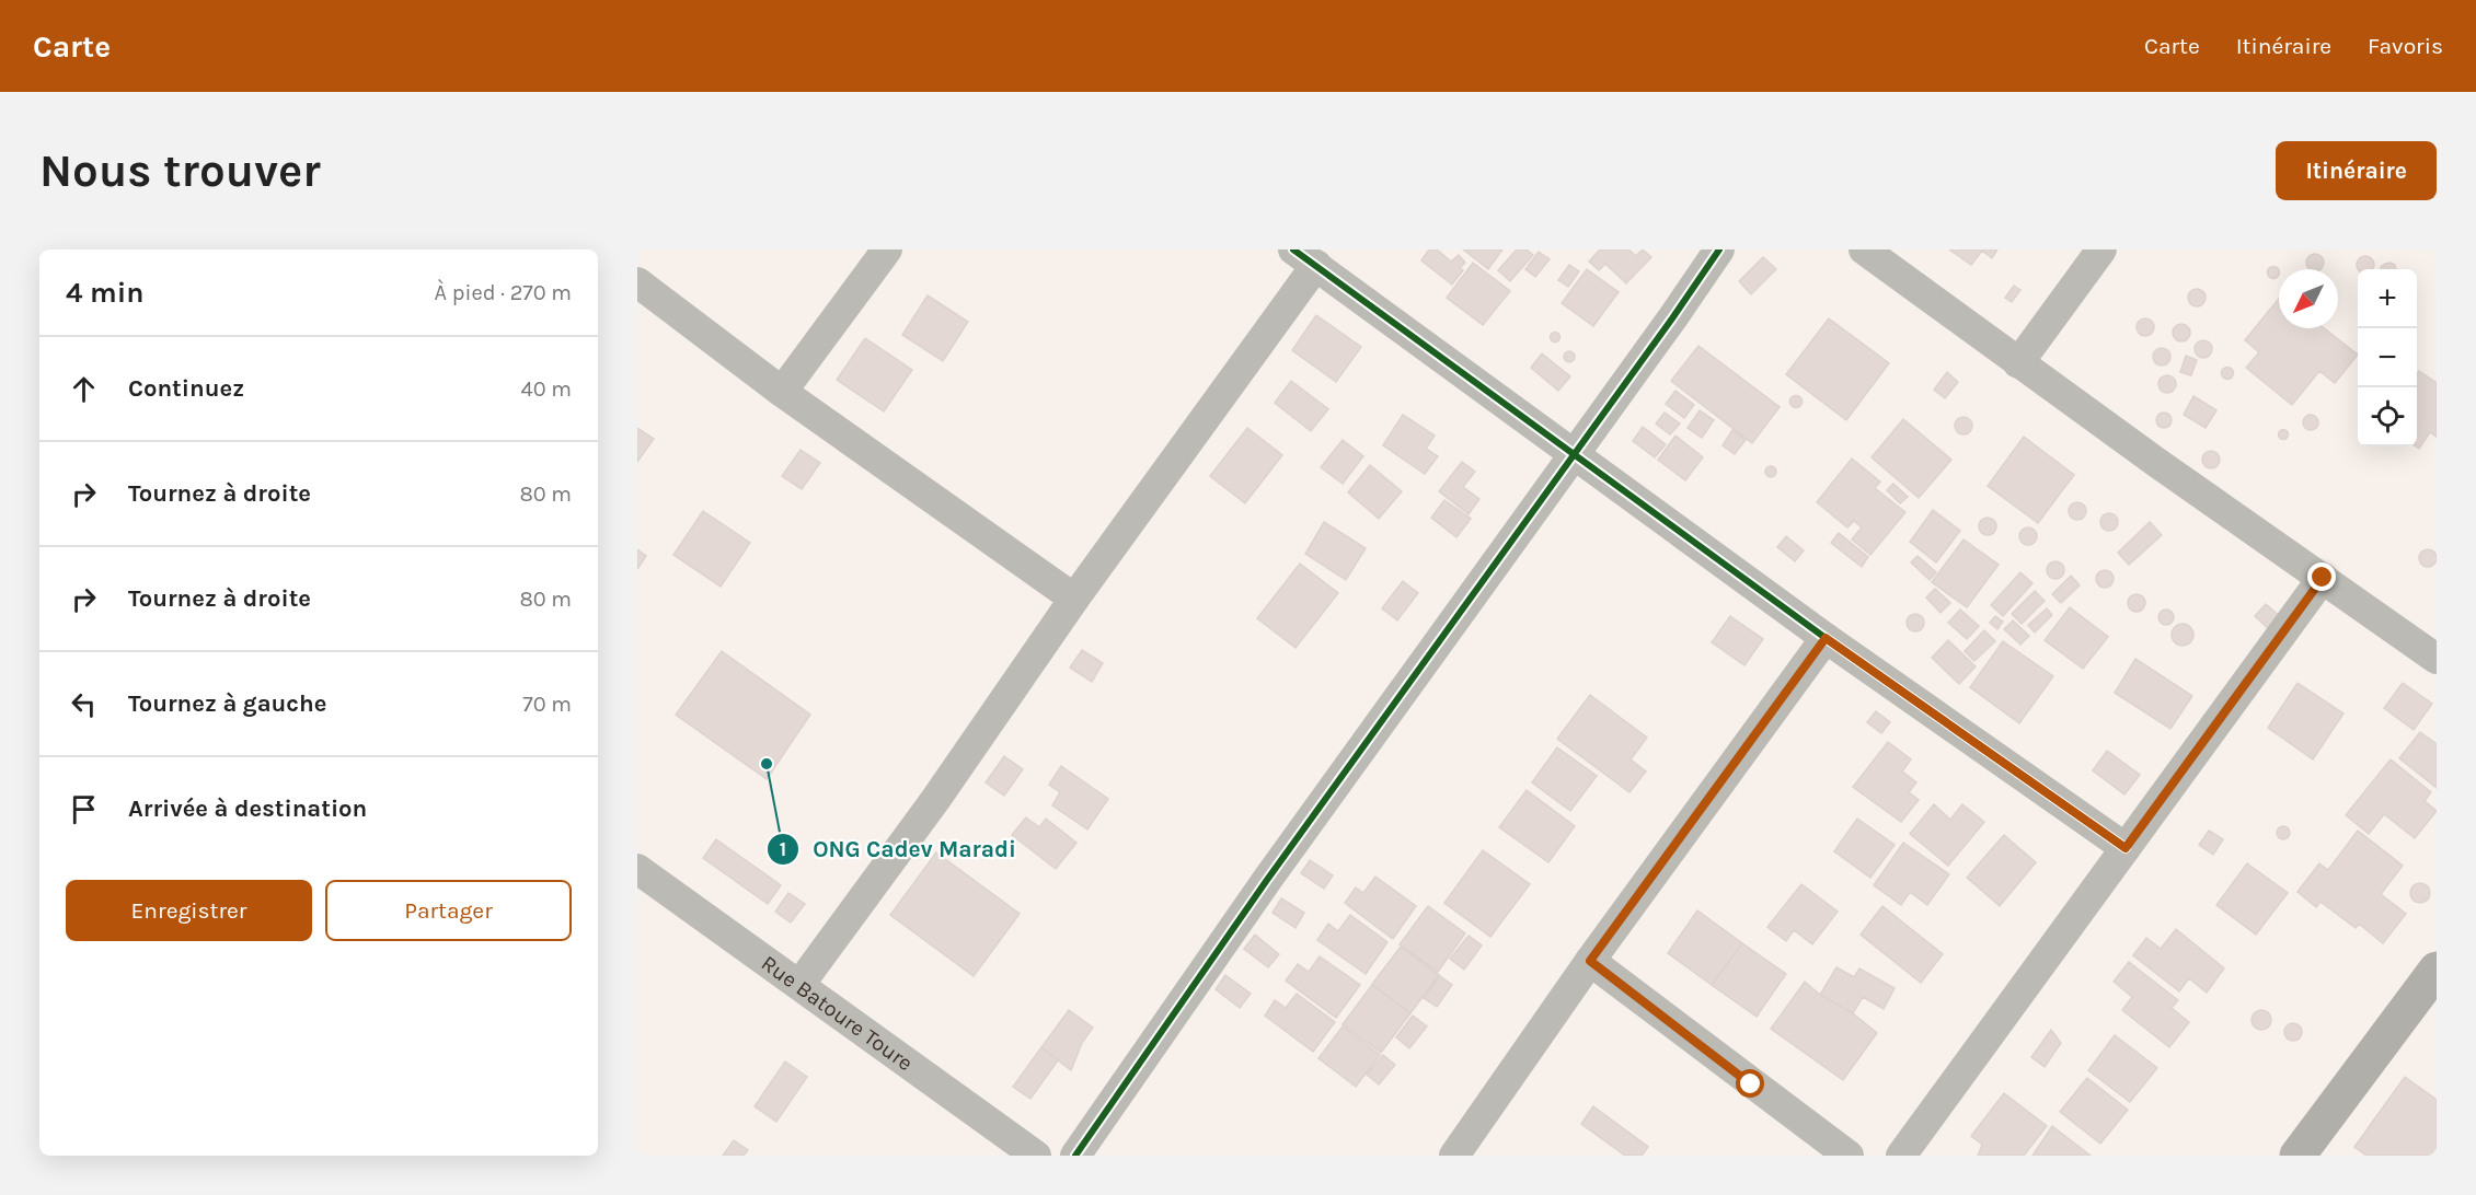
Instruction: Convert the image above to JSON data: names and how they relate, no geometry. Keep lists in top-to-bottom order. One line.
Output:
{"streets":{"street":["Rue Batoure Toure"]},"places":["ONG Cadev Maradi"],"north":"bottom left","page":{"header":"Carte","nav":["Carte","Itinéraire","Favoris"],"buttons":["Itinéraire",["Enregistrer","Partager"]],"title":"Nous trouver","heading":["4 min","À pied · 270 m"],"map_buttons":["+","−"],"list":[["Continuez","40 m"],["Tournez à droite","80 m"],["Tournez à droite","80 m"],["Tournez à gauche","70 m"],"Arrivée à destination"]}}
